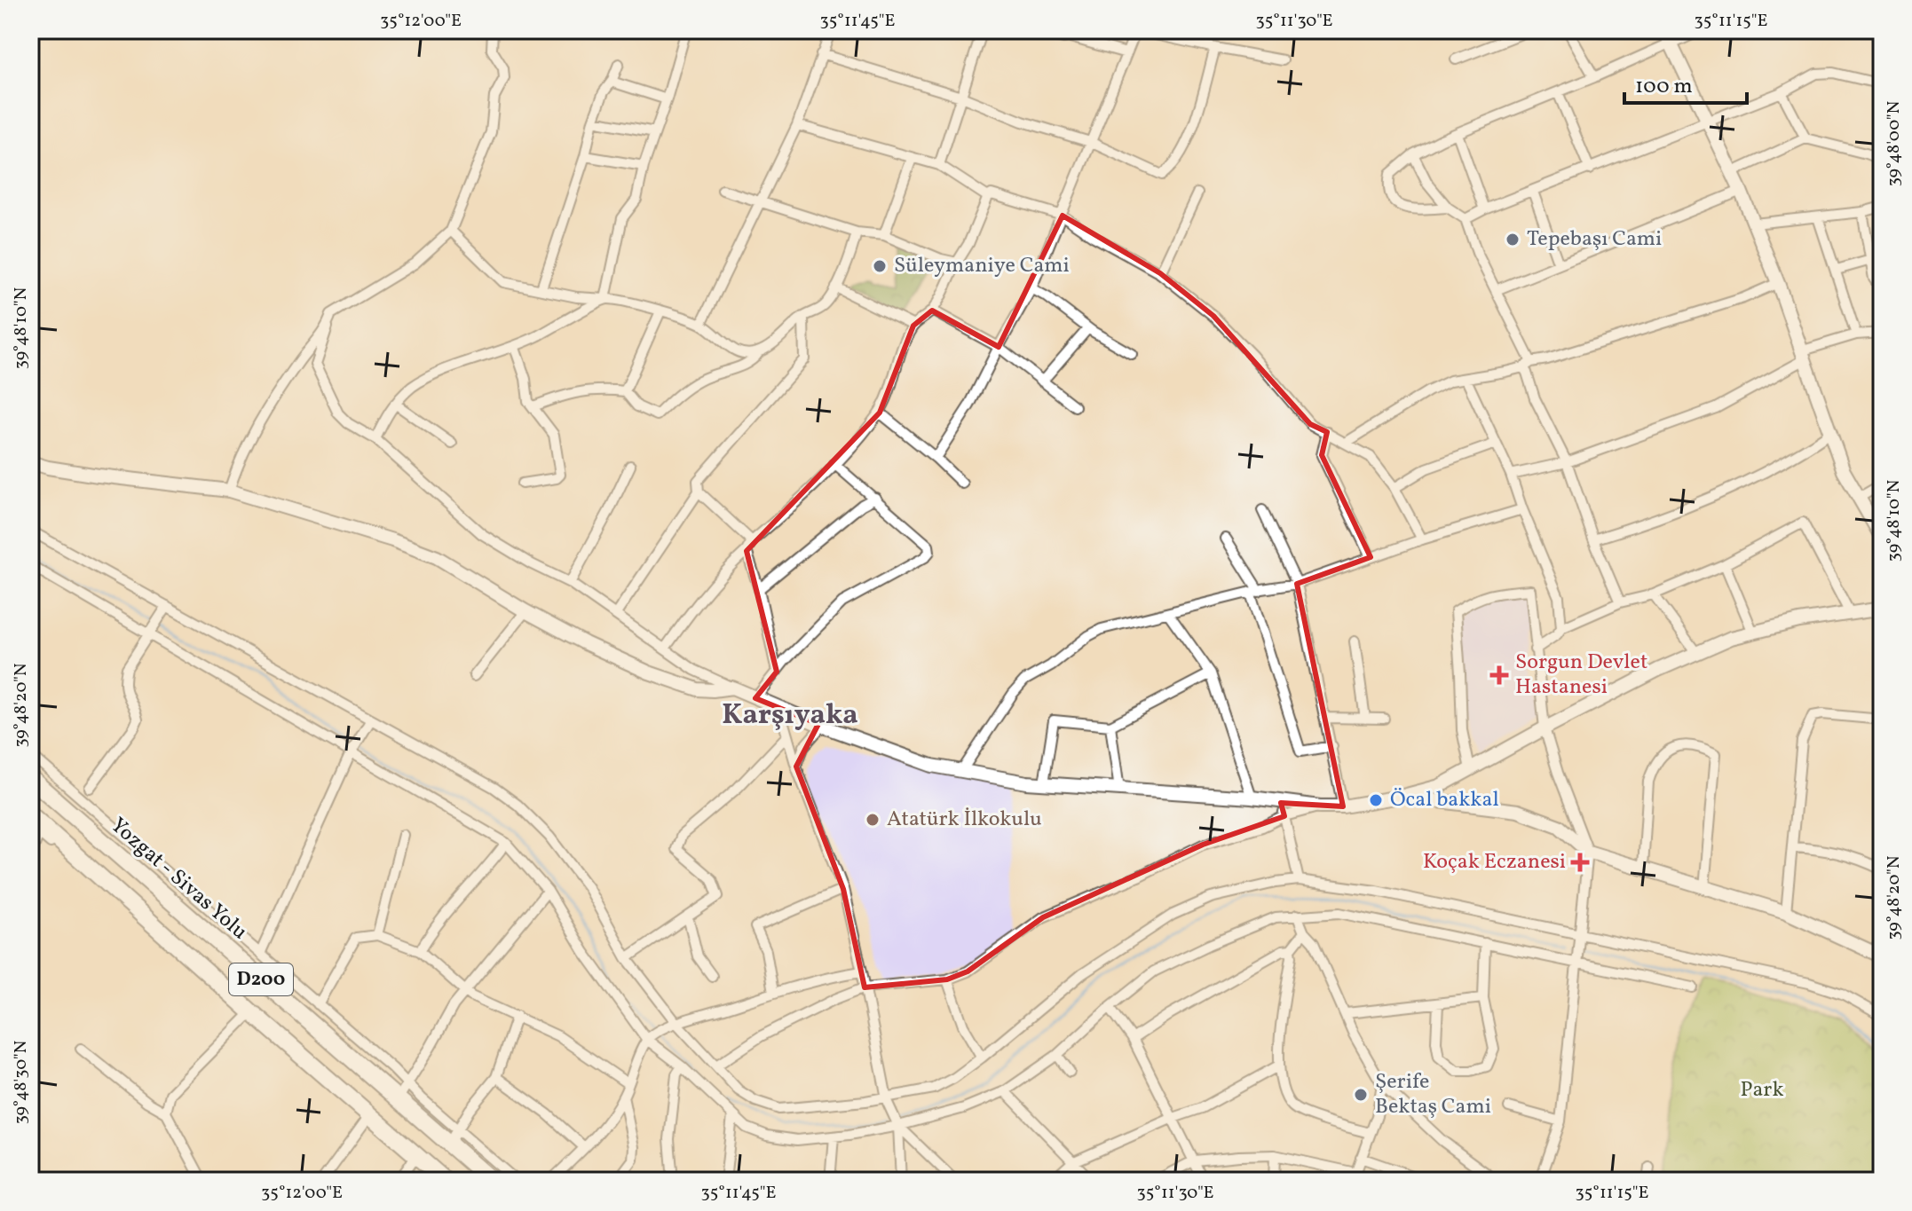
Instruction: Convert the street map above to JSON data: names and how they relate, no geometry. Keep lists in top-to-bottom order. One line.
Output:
{"streets":{"highway":["Yozgat - Sivas Yolu","D200"]},"districts":["Karşıyaka"],"parks":["Park"],"places":{"other":["Tepebaşı Cami","Süleymaniye Cami","Öcal bakkal","Atatürk İlkokulu","Şerife Bektaş Cami"],"health":["Sorgun Devlet Hastanesi","Koçak Eczanesi"]},"scale_bar":"100 m","coordinates":["35°12'00\"E","35°11'45\"E","35°11'30\"E","35°11'15\"E","39°48'00\"N","39°48'10\"N","39°48'20\"N","39°48'30\"N"]}
